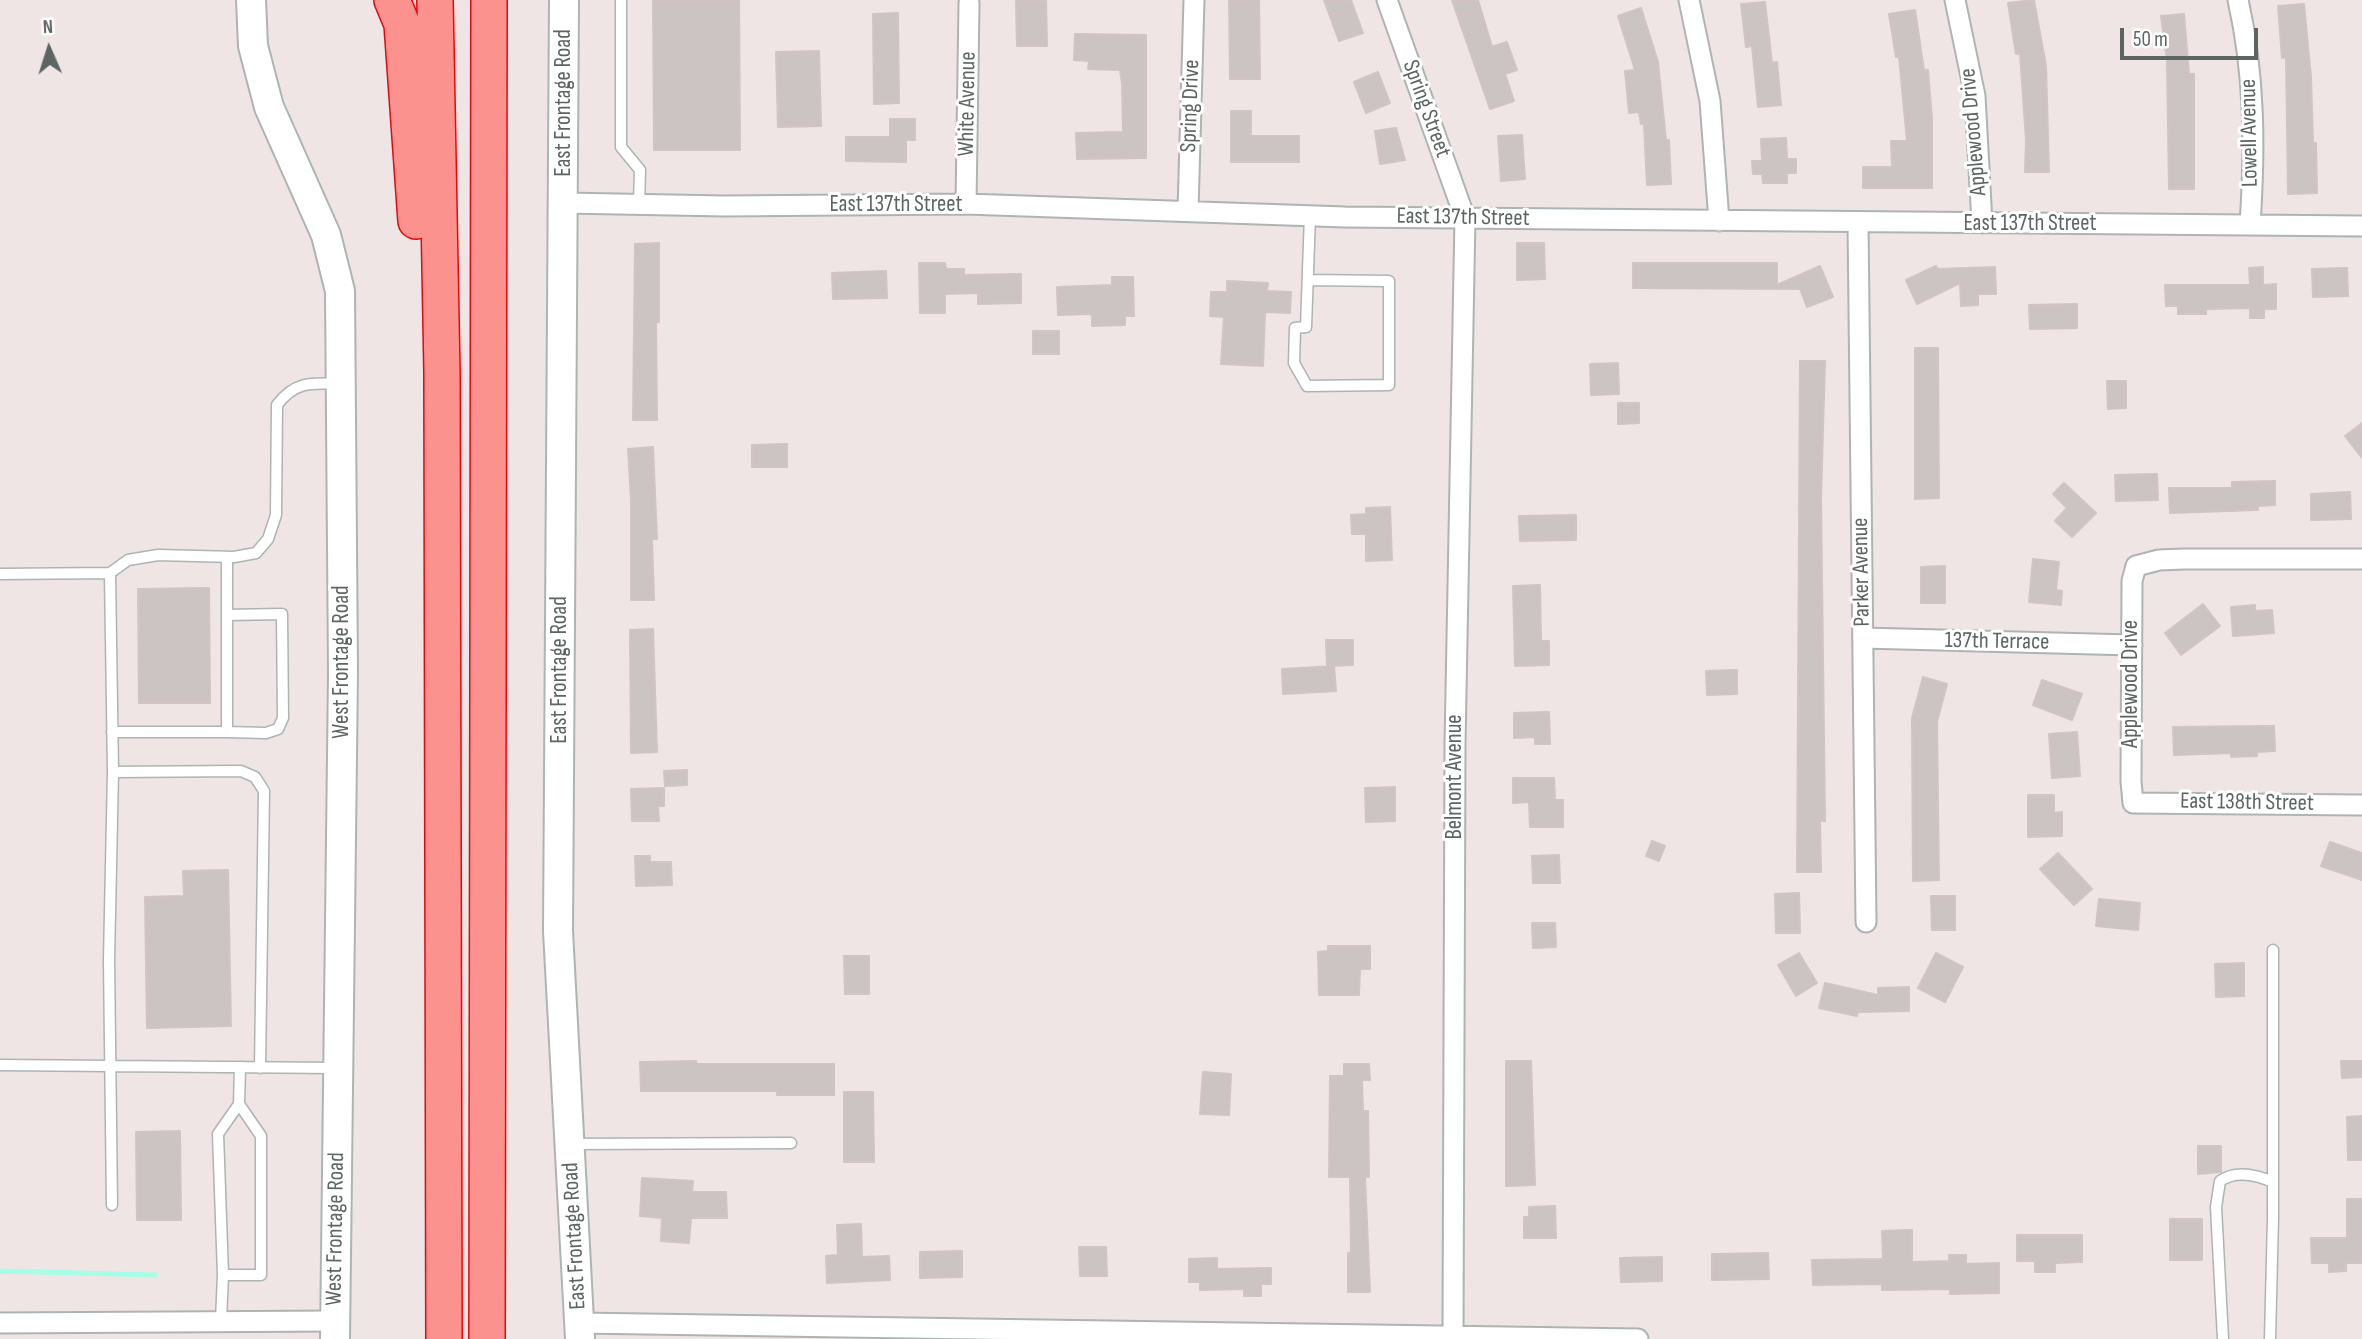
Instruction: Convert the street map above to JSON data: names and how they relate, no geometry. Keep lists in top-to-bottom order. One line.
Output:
{"streets":{"street":["East Frontage Road","White Avenue","Spring Drive","Spring Street","Applewood Drive","Lowell Avenue","East 137th Street","Parker Avenue","137th Terrace","West Frontage Road","Belmont Avenue","East 138th Street"]},"crossings":[["East Frontage Road","East 137th Street"],["White Avenue","East 137th Street"],["Spring Drive","East 137th Street"],["Spring Street","East 137th Street"],["Spring Street","Belmont Avenue"],["Applewood Drive","East 137th Street"],["Applewood Drive","137th Terrace"],["Applewood Drive","East 138th Street"],["Lowell Avenue","East 137th Street"],["East 137th Street","Parker Avenue"],["East 137th Street","Belmont Avenue"],["Parker Avenue","137th Terrace"]],"scale_bar":"50 m","north":"top"}
